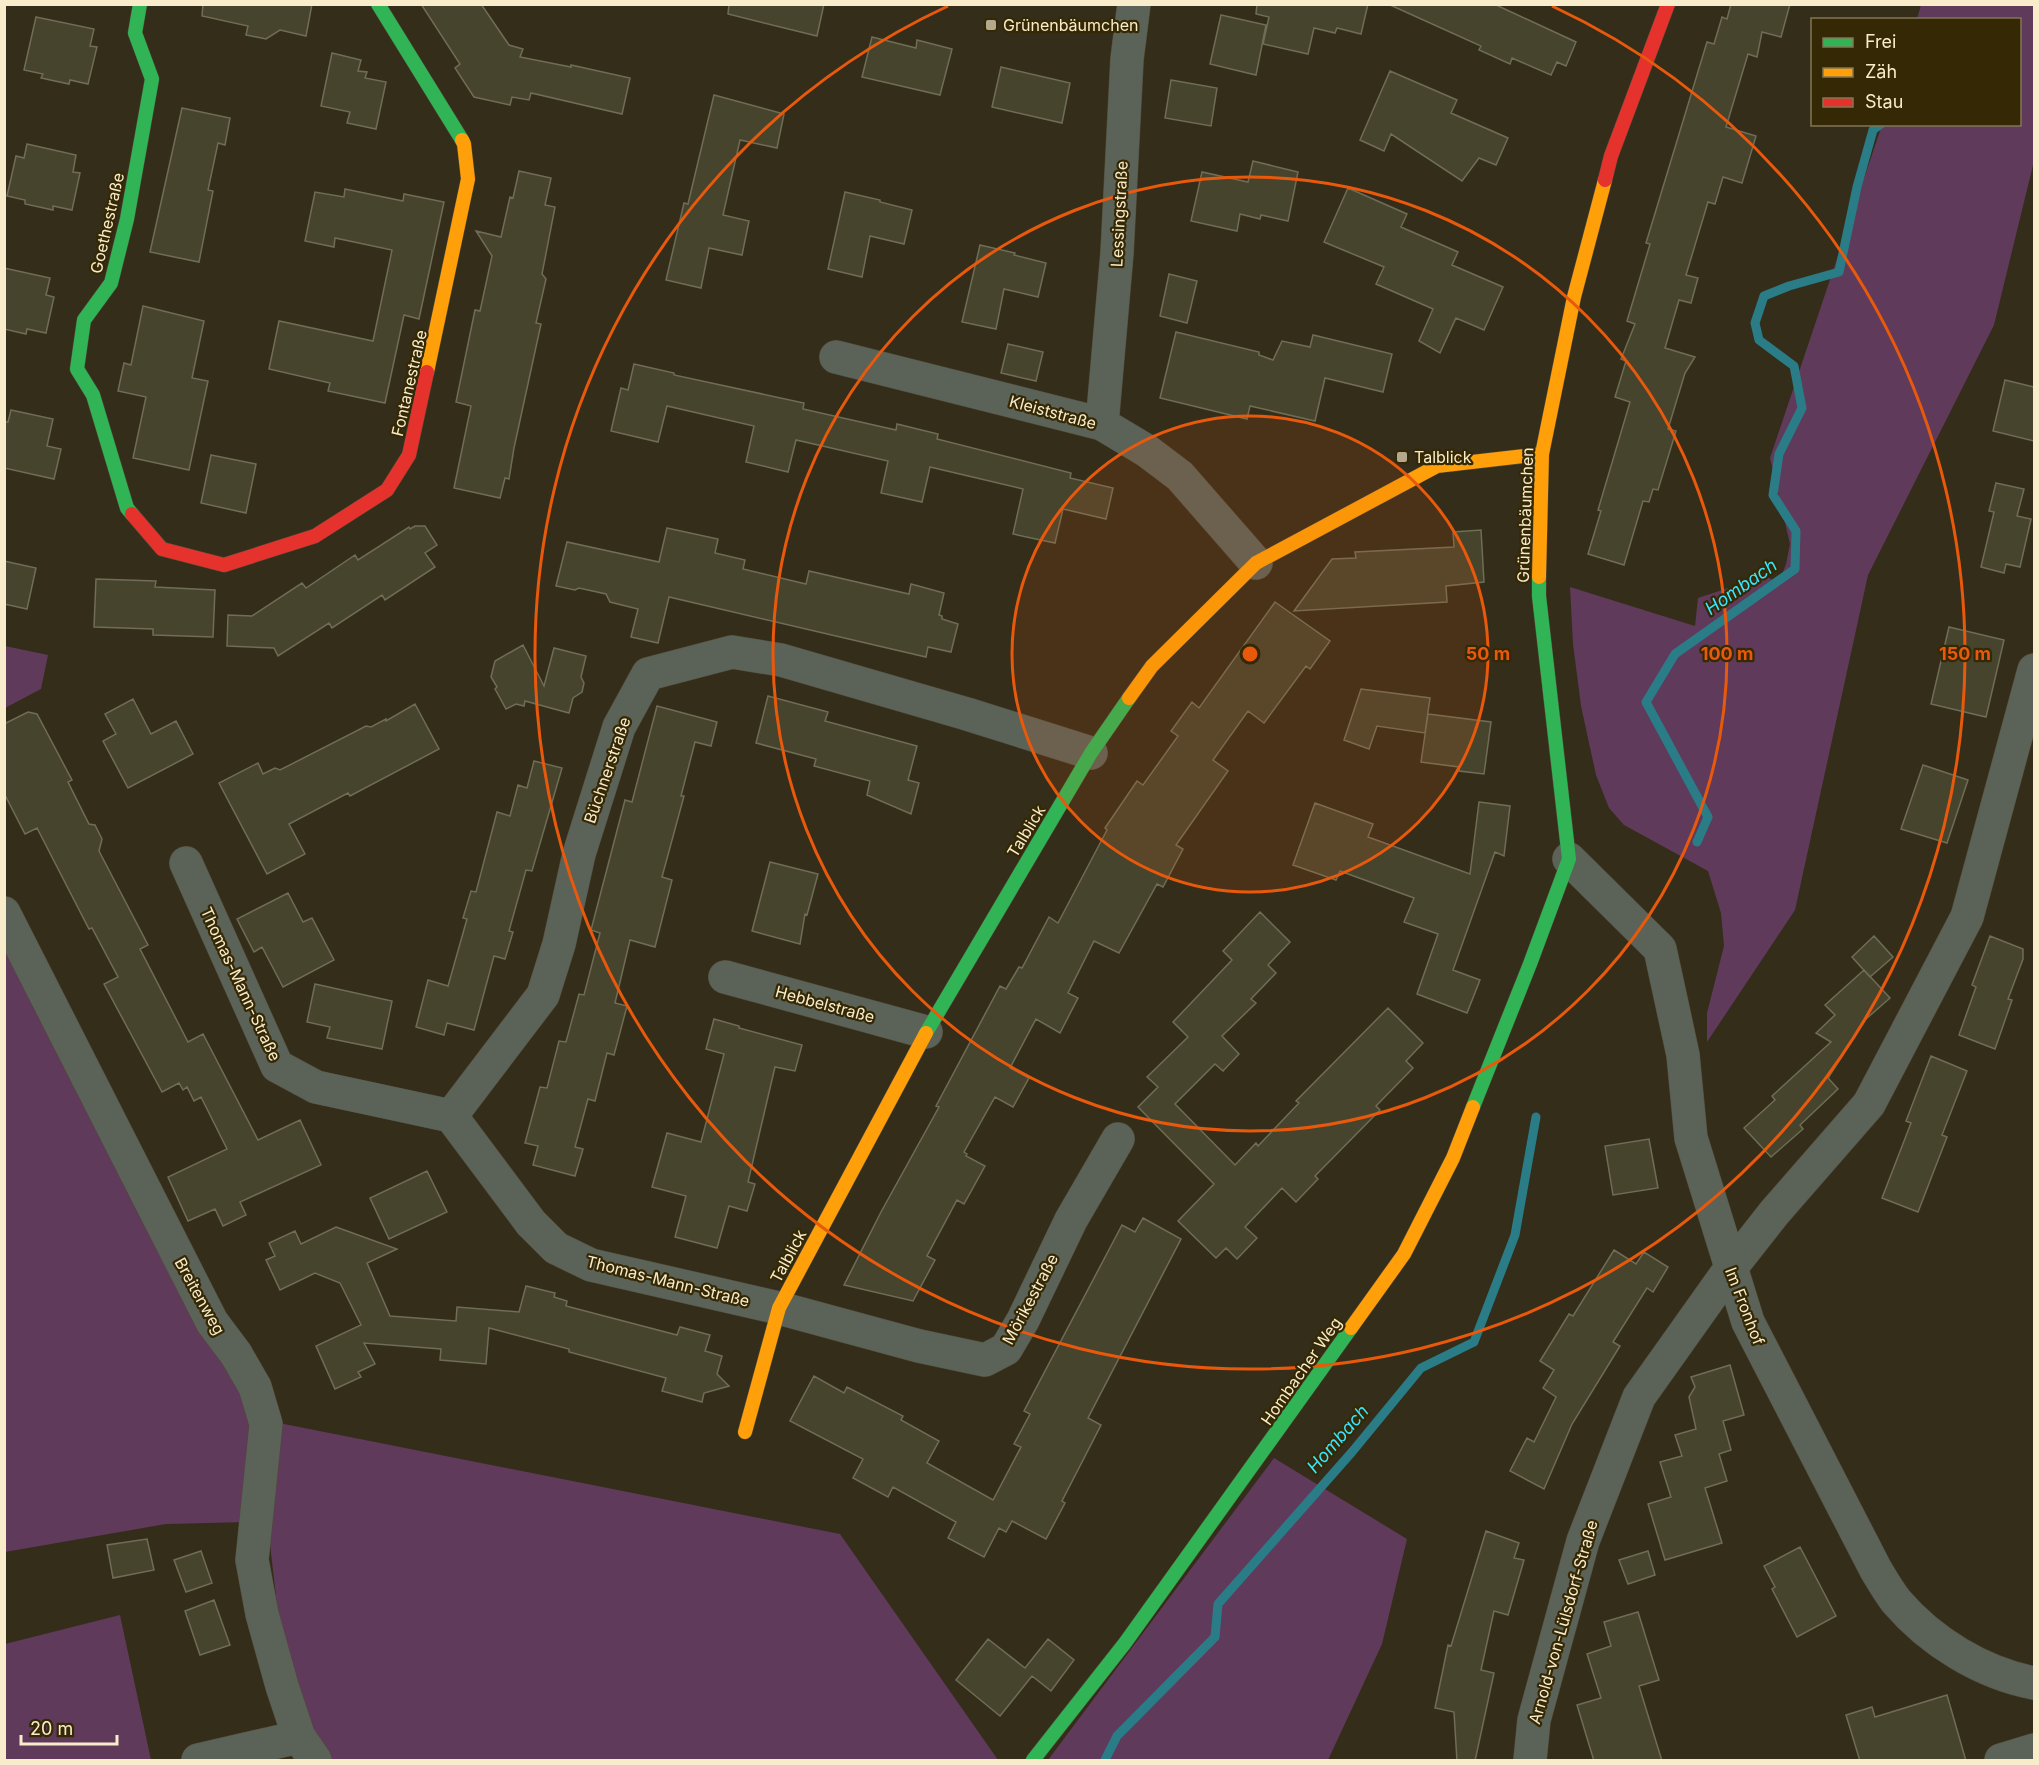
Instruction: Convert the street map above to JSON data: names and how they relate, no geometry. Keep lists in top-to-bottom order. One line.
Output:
{"streets":{"street":["Lessingstraße","Goethestraße","Fontanestraße","Kleiststraße","Grünenbäumchen","Büchnerstraße","Talblick","Thomas-Mann-Straße","Hebbelstraße","Breitenweg","Mörikestraße","Im Fronhof","Hombacher Weg","Arnold-von-Lülsdorf-Straße"]},"crossings":[["Lessingstraße","Kleiststraße"],["Goethestraße","Fontanestraße"],["Kleiststraße","Talblick"],["Grünenbäumchen","Talblick"],["Grünenbäumchen","Im Fronhof"],["Grünenbäumchen","Hombacher Weg"],["Büchnerstraße","Talblick"],["Büchnerstraße","Thomas-Mann-Straße"],["Talblick","Thomas-Mann-Straße"],["Talblick","Hebbelstraße"],["Talblick","Mörikestraße"],["Thomas-Mann-Straße","Mörikestraße"],["Im Fronhof","Arnold-von-Lülsdorf-Straße"]],"water":["Hombach"],"places":{"transit":["Grünenbäumchen","Talblick"]},"legend":["Frei","Zäh","Stau"],"scale_bar":"20 m","rings":["50 m","100 m","150 m"]}
